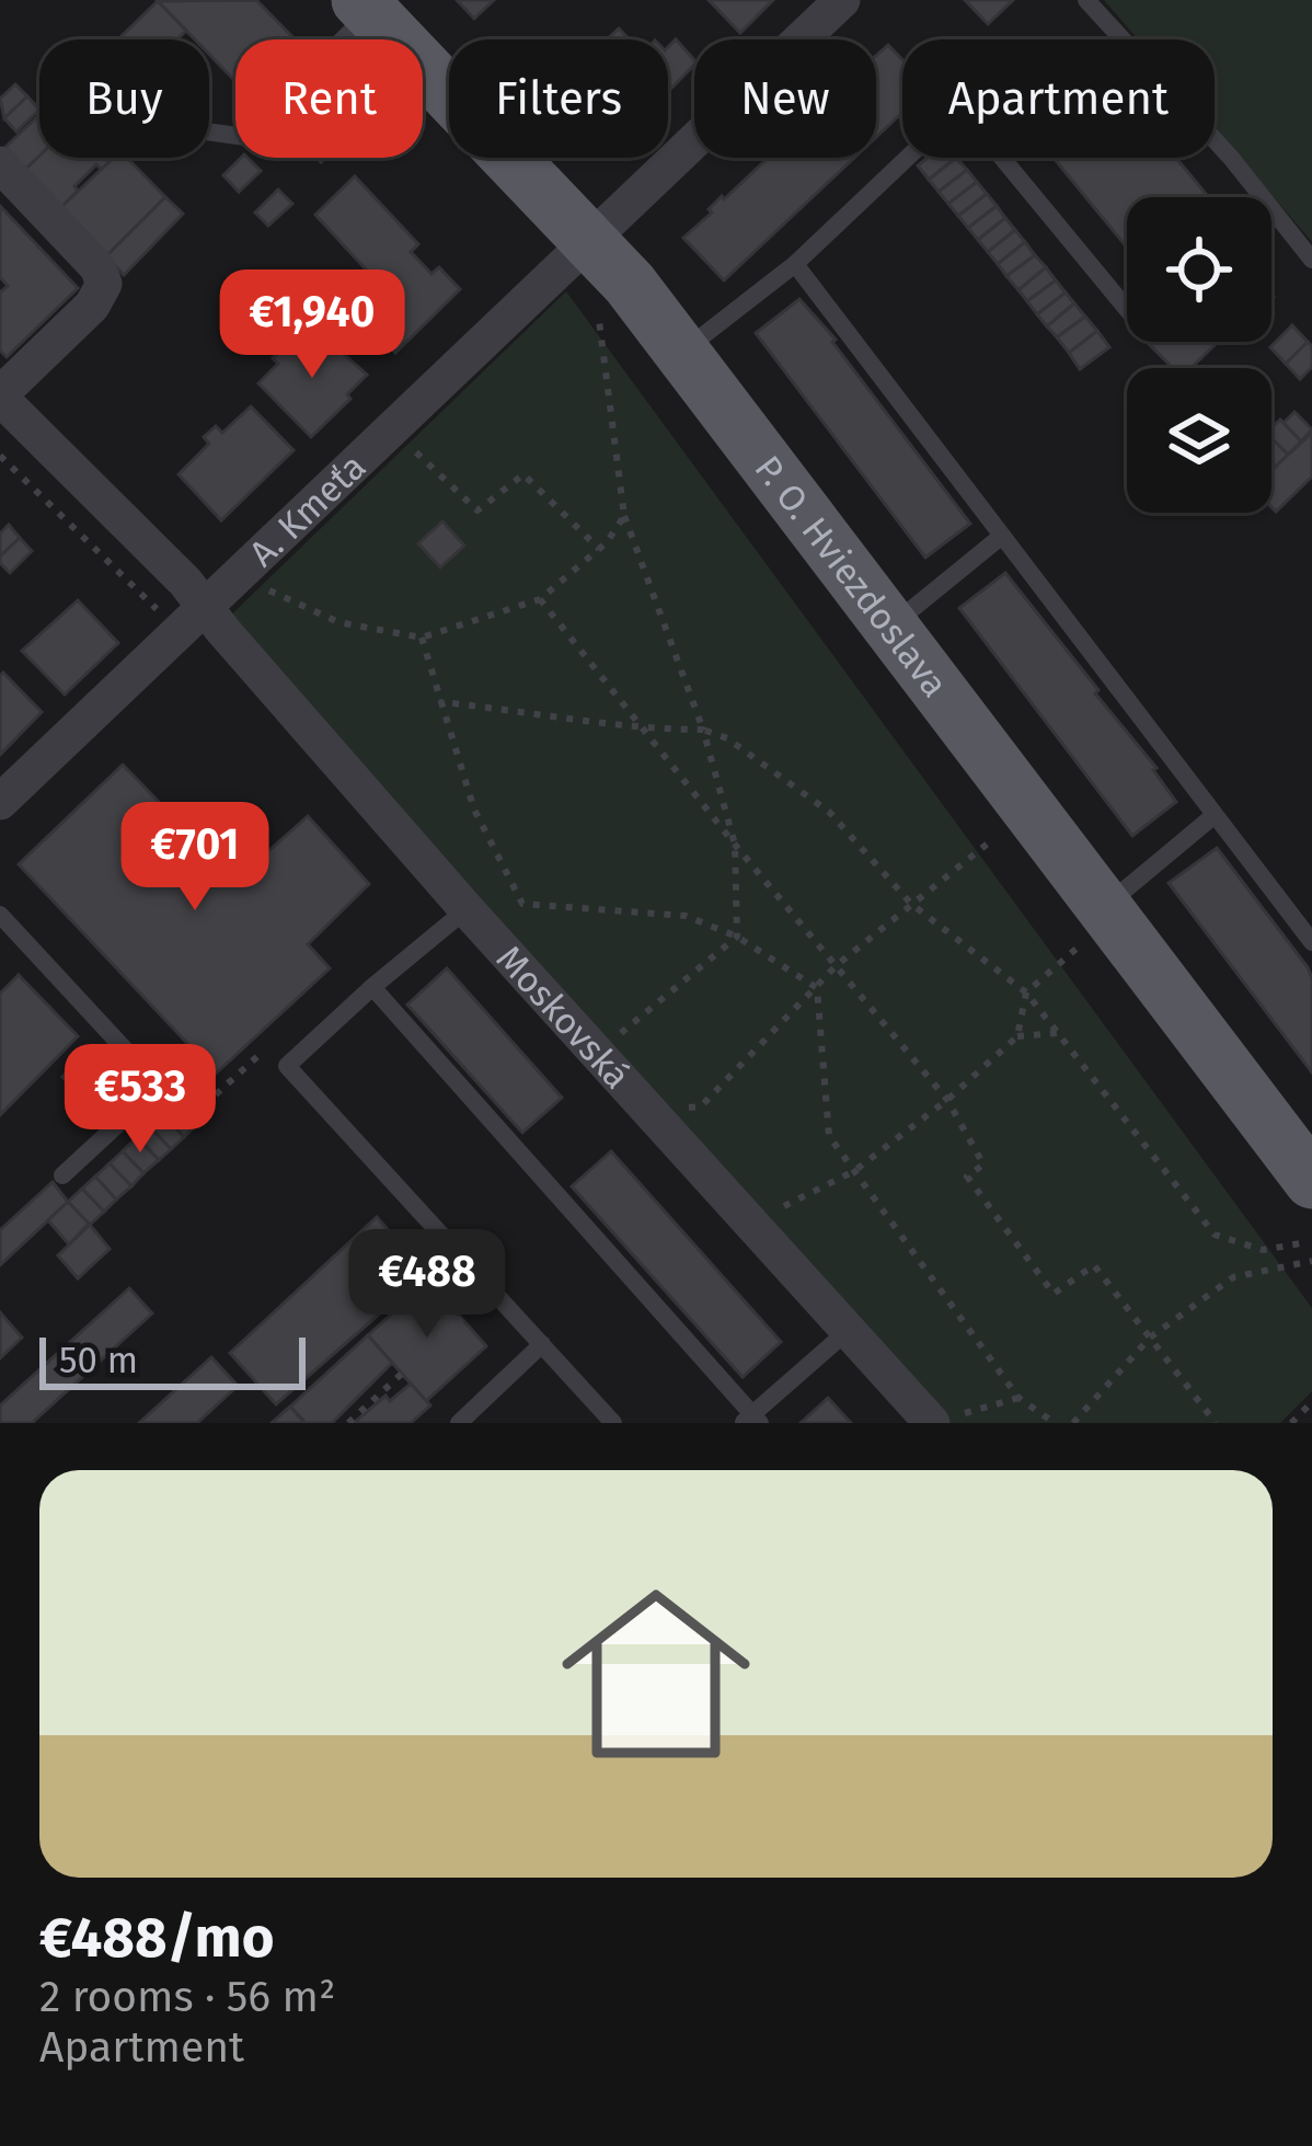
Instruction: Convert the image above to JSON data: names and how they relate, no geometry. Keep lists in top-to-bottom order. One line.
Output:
{"streets":{"main road":["P. O. Hviezdoslava"],"street":["A. Kmeťa","Moskovská"]},"crossings":[["A. Kmeťa","P. O. Hviezdoslava"],["A. Kmeťa","Moskovská"]],"scale_bar":"50 m","page":{"chip":["Buy","Rent","Filters","New","Apartment"],"price":["€1,940","€701","€533","€488"],"scale":"50 m","list":[{"name":"€488/mo","note":"2 rooms · 56 m² · Apartment"}]}}
